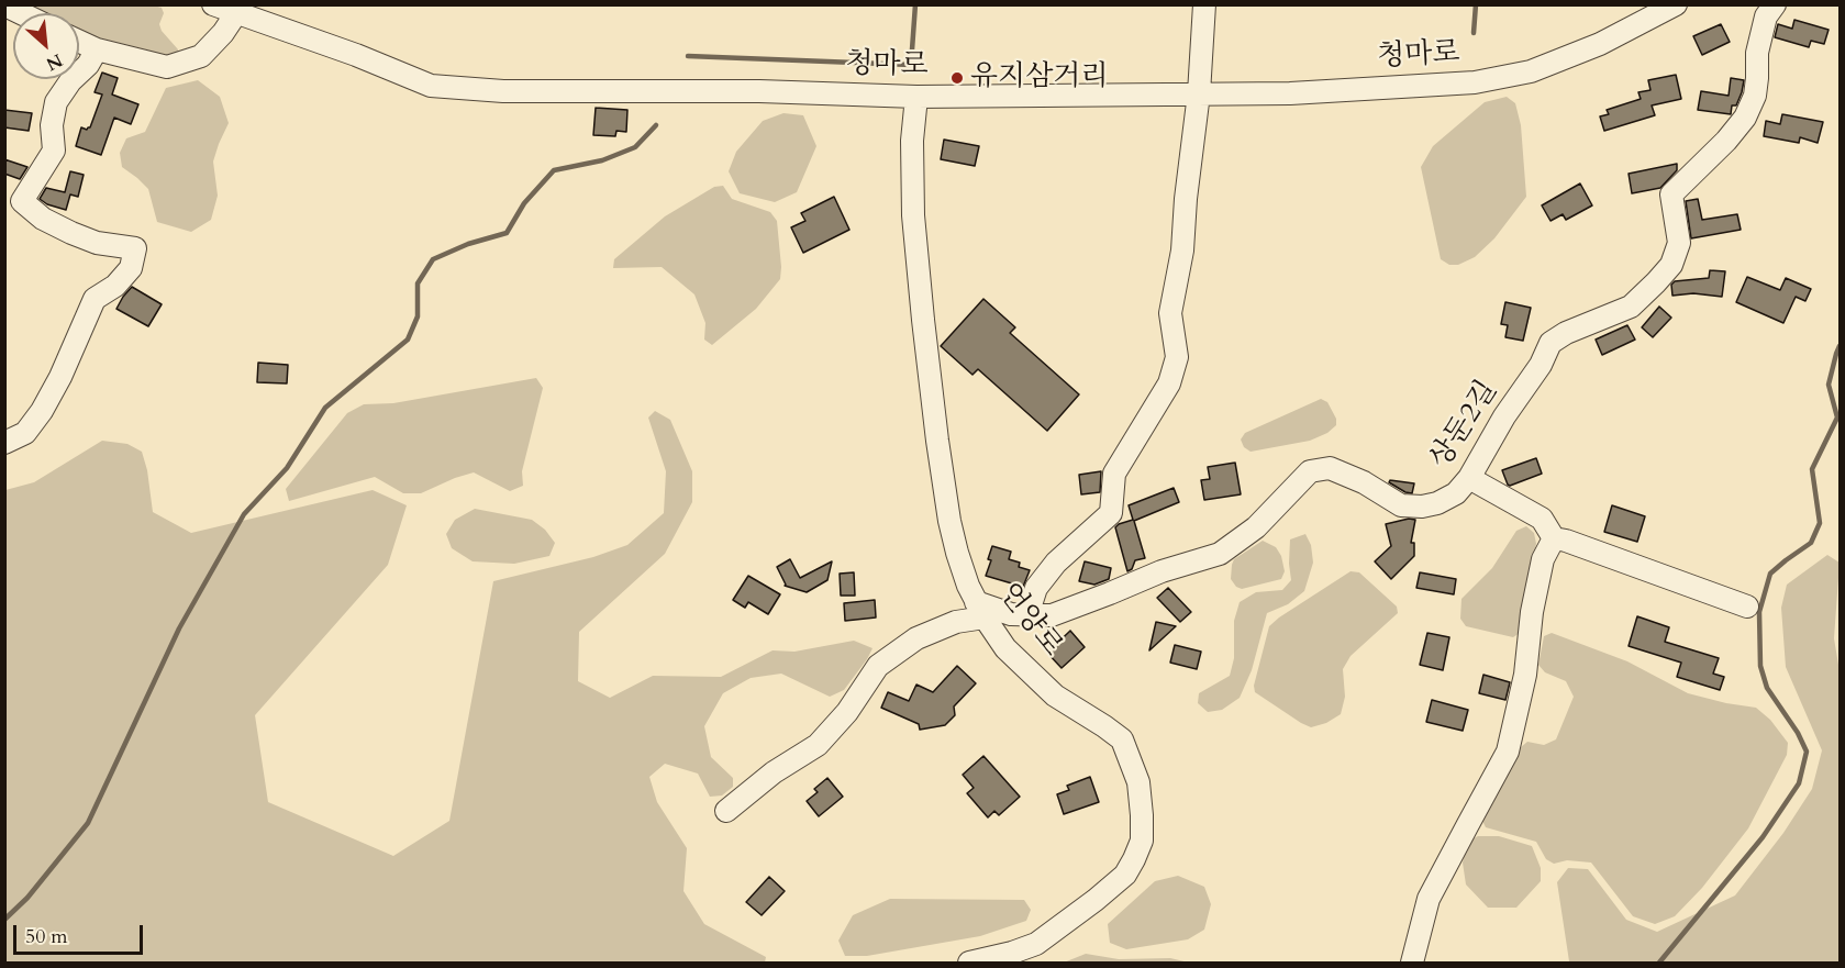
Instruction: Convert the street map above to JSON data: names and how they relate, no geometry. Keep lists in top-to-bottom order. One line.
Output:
{"streets":{"street":["청마로","상둔2길","언양로"]},"crossings":[["청마로","언양로"],["상둔2길","언양로"]],"places":["유지삼거리"],"scale_bar":"50 m","north":"bottom right"}
